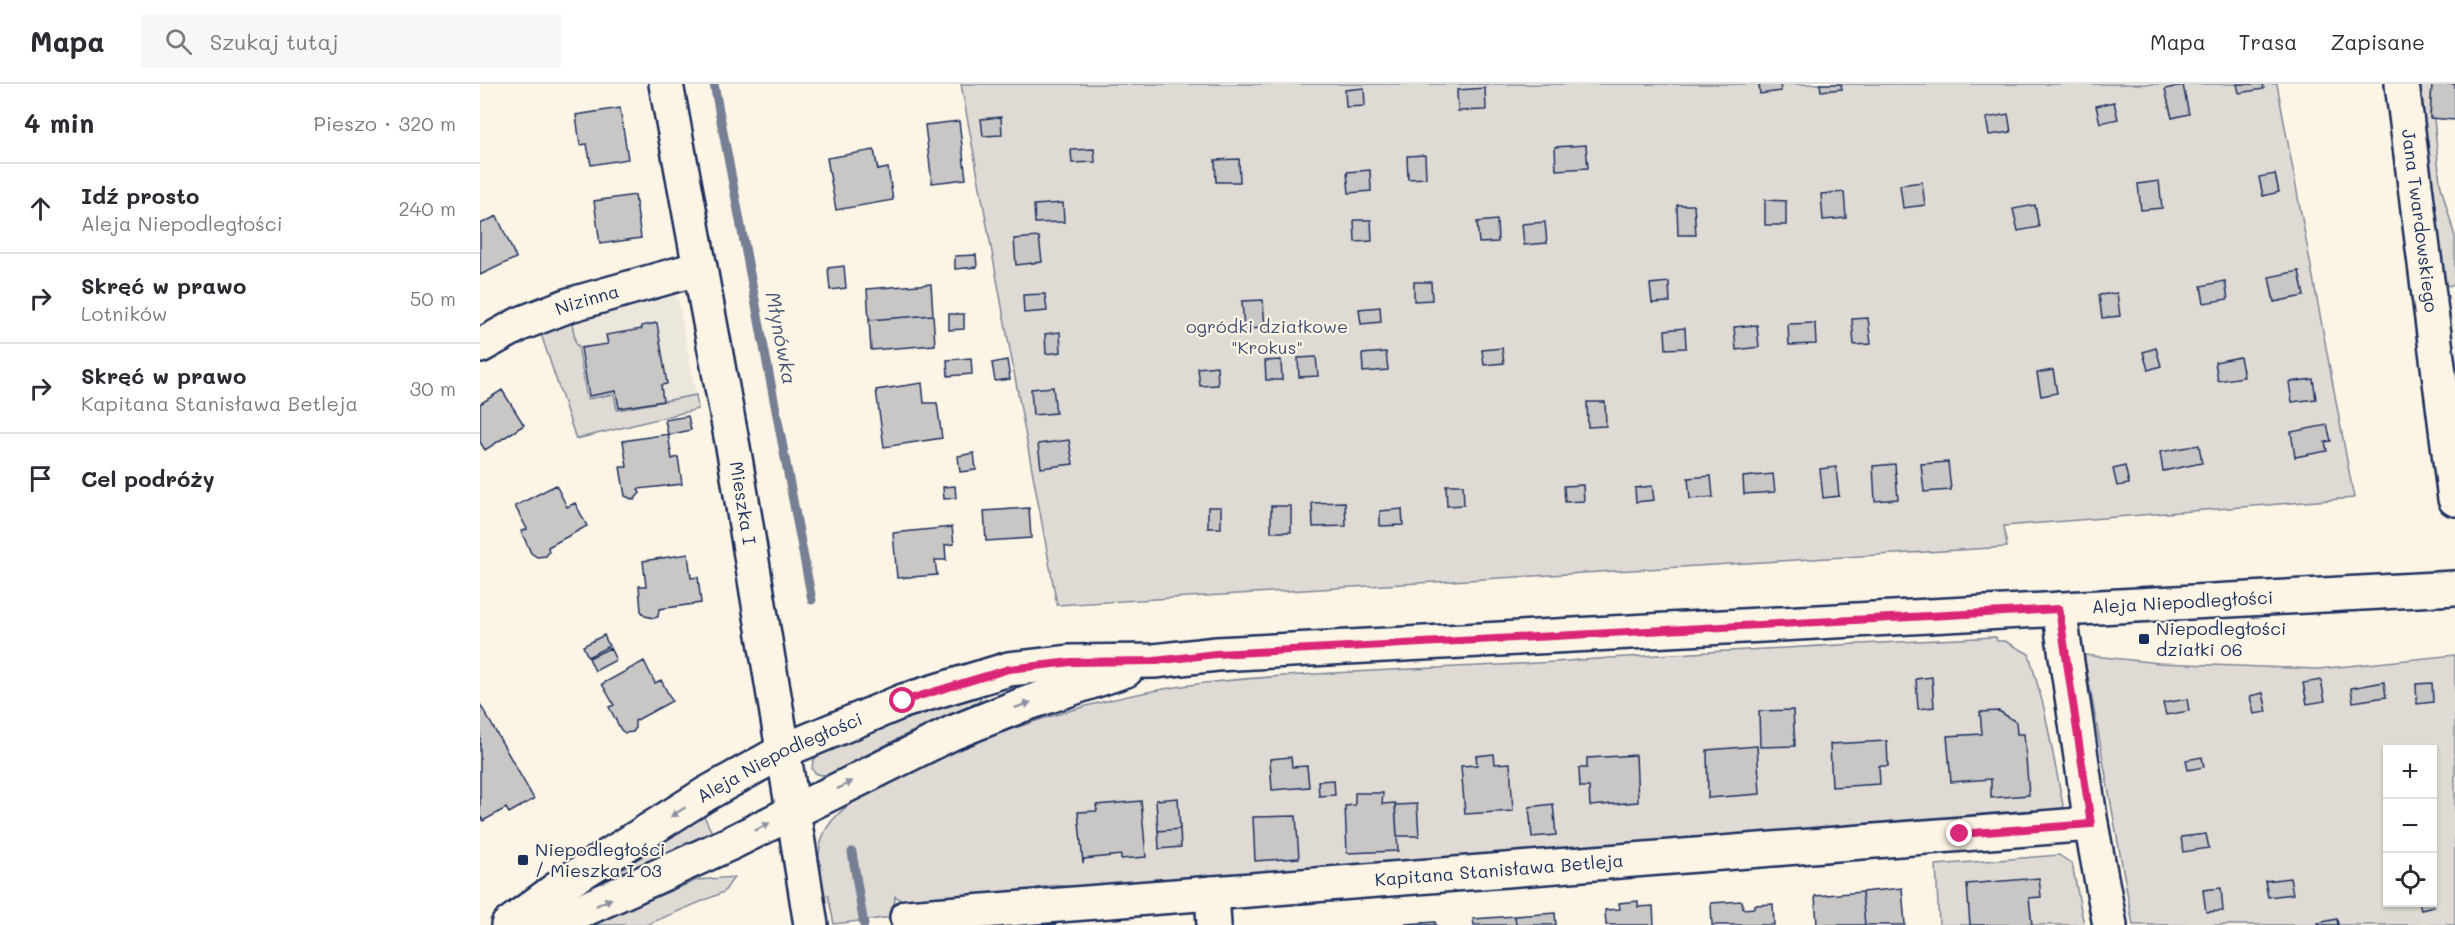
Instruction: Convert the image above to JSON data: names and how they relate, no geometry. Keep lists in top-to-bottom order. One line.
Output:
{"streets":{"street":["Jana Twardowskiego","Nizinna","Mieszka I","Aleja Niepodległości","Kapitana Stanisława Betleja"]},"crossings":[["Nizinna","Mieszka I"],["Mieszka I","Aleja Niepodległości"]],"water":["Młynówka"],"parks":["ogródki działkowe \"Krokus\""],"places":{"transit":["Niepodległości działki 06","Niepodległości / Mieszka I 03"]},"page":{"header":"Mapa","search":"Szukaj tutaj","nav":["Mapa","Trasa","Zapisane"],"heading":["4 min","Pieszo · 320 m"],"list":[["Idź prosto","Aleja Niepodległości","240 m"],["Skręć w prawo","Lotników","50 m"],["Skręć w prawo","Kapitana Stanisława Betleja","30 m"],"Cel podróży"],"map_buttons":["+","−"]}}
